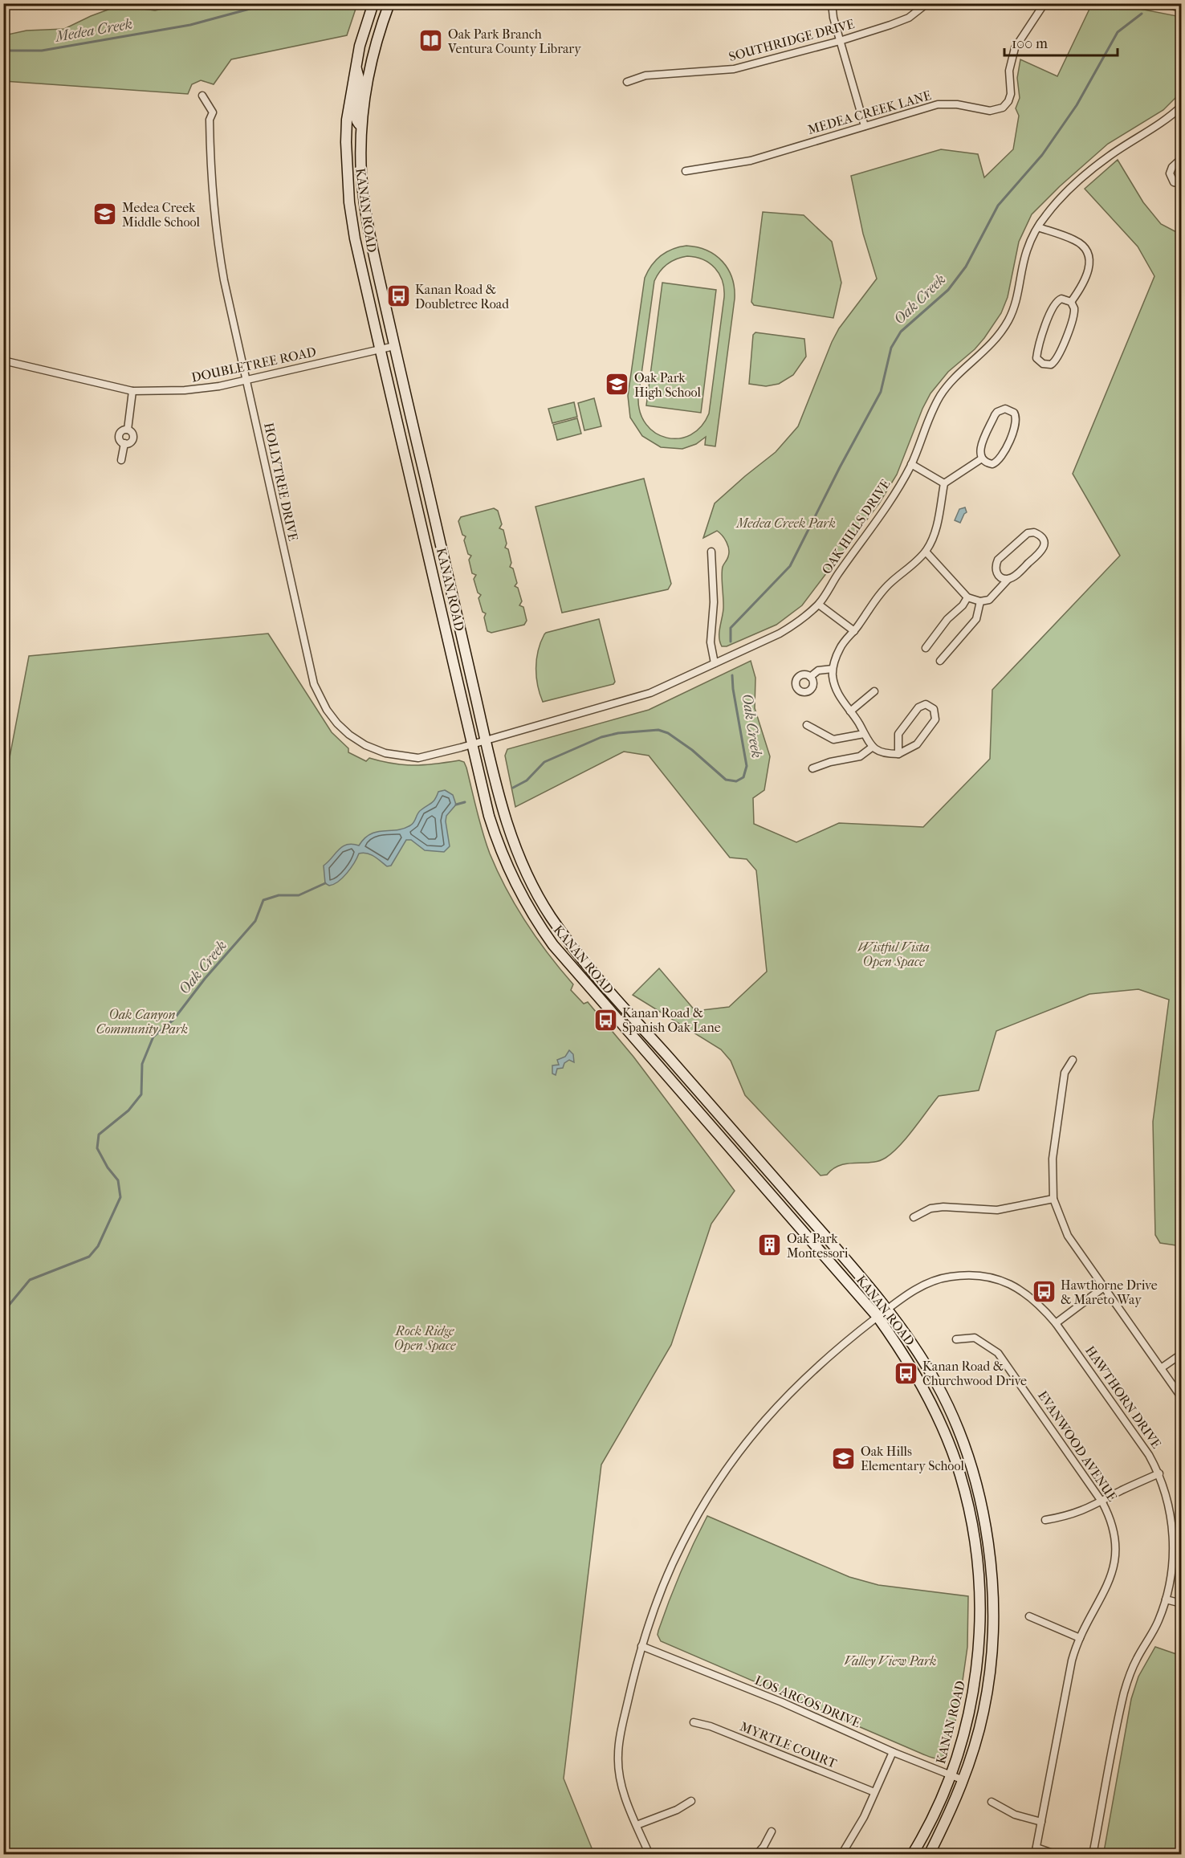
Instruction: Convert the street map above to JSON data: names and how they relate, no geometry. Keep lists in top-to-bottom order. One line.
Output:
{"streets":{"main road":["KANAN ROAD"],"street":["SOUTHRIDGE DRIVE","MEDEA CREEK LANE","DOUBLETREE ROAD","HOLLYTREE DRIVE","OAK HILLS DRIVE","HAWTHORN DRIVE","EVANWOOD AVENUE","LOS ARCOS DRIVE","MYRTLE COURT"]},"crossings":[["KANAN ROAD","DOUBLETREE ROAD"],["KANAN ROAD","HOLLYTREE DRIVE"],["KANAN ROAD","OAK HILLS DRIVE"],["KANAN ROAD","HAWTHORN DRIVE"],["KANAN ROAD","LOS ARCOS DRIVE"],["DOUBLETREE ROAD","HOLLYTREE DRIVE"],["HOLLYTREE DRIVE","OAK HILLS DRIVE"],["HAWTHORN DRIVE","LOS ARCOS DRIVE"]],"water":["Medea Creek","Oak Creek"],"parks":["Medea Creek Park","Wistful Vista Open Space","Oak Canyon Community Park","Rock Ridge Open Space","Valley View Park"],"places":{"library":["Oak Park Branch Ventura County Library"],"school or university":["Medea Creek Middle School","Oak Park High School","Oak Hills Elementary School"],"bus stop":["Kanan Road & Doubletree Road","Kanan Road & Spanish Oak Lane","Hawthorne Drive & Mareto Way","Kanan Road & Churchwood Drive"],"building":["Oak Park Montessori"]},"scale_bar":"100 m"}
